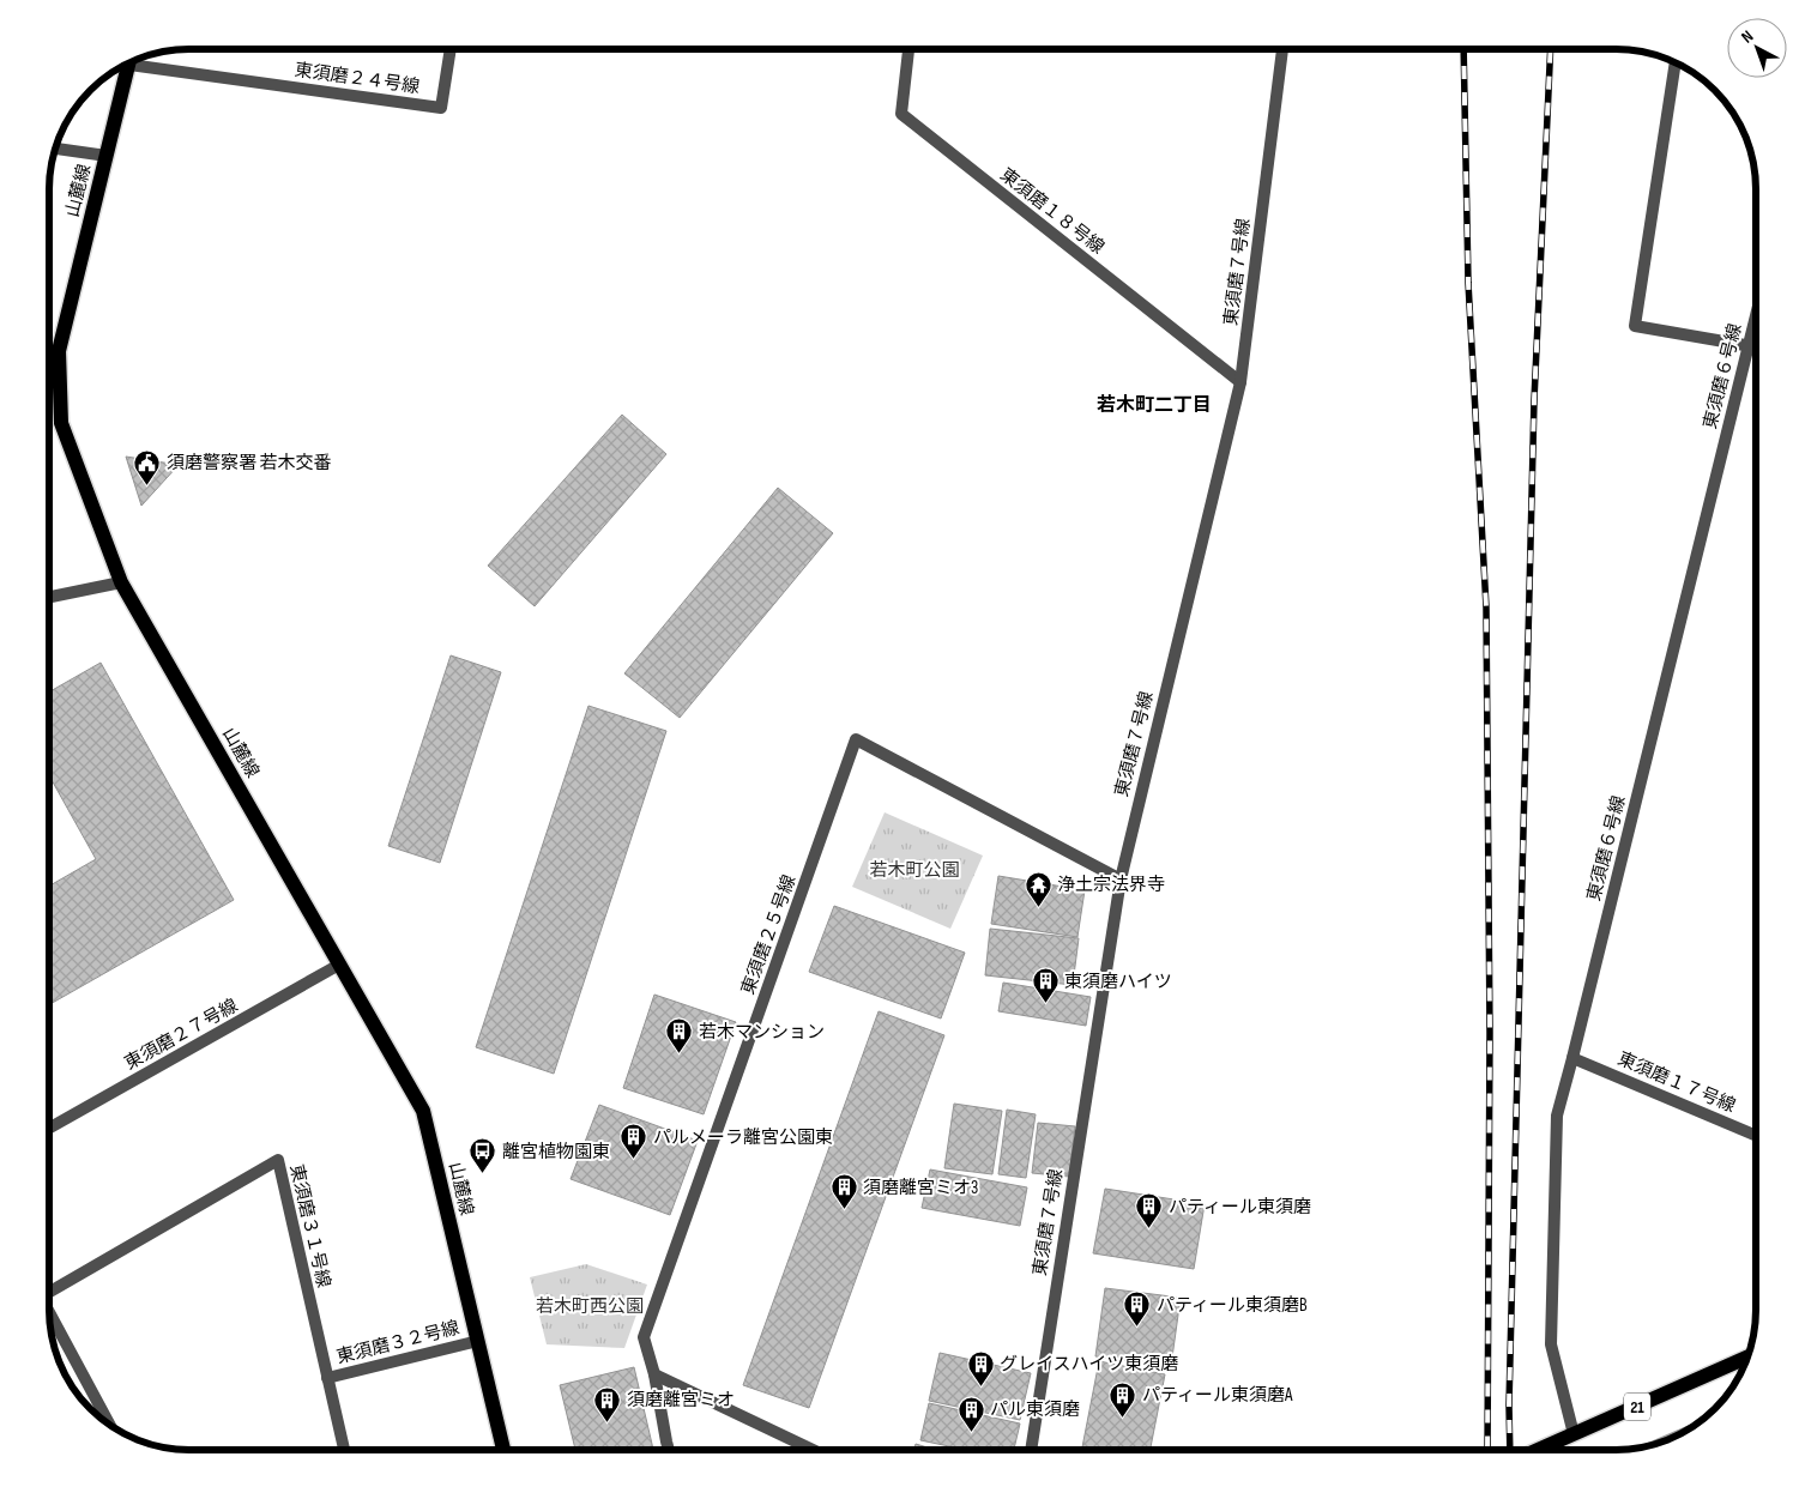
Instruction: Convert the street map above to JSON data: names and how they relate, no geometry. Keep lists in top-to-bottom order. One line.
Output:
{"streets":{"main road":["山麓線","21"],"street":["東須磨２４号線","東須磨１８号線","東須磨７号線","東須磨６号線","東須磨２５号線","東須磨２７号線","東須磨１７号線","東須磨３１号線","東須磨３２号線"]},"crossings":[["山麓線","東須磨２７号線"],["山麓線","東須磨３２号線"],["東須磨１８号線","東須磨７号線"],["東須磨７号線","東須磨２５号線"],["東須磨６号線","東須磨１７号線"],["東須磨６号線","21"],["東須磨３１号線","東須磨３２号線"]],"districts":["若木町二丁目"],"parks":["若木町公園","若木町西公園"],"places":{"public building":["須磨警察署 若木交番"],"temple":["浄土宗法界寺"],"building":["東須磨ハイツ","若木マンション","パルメーラ離宮公園東","須磨離宮ミオ3","パティール東須磨","パティール東須磨B","グレイスハイツ東須磨","パティール東須磨A","須磨離宮ミオ","パル東須磨"],"bus stop":["離宮植物園東"]},"north":"top left"}
